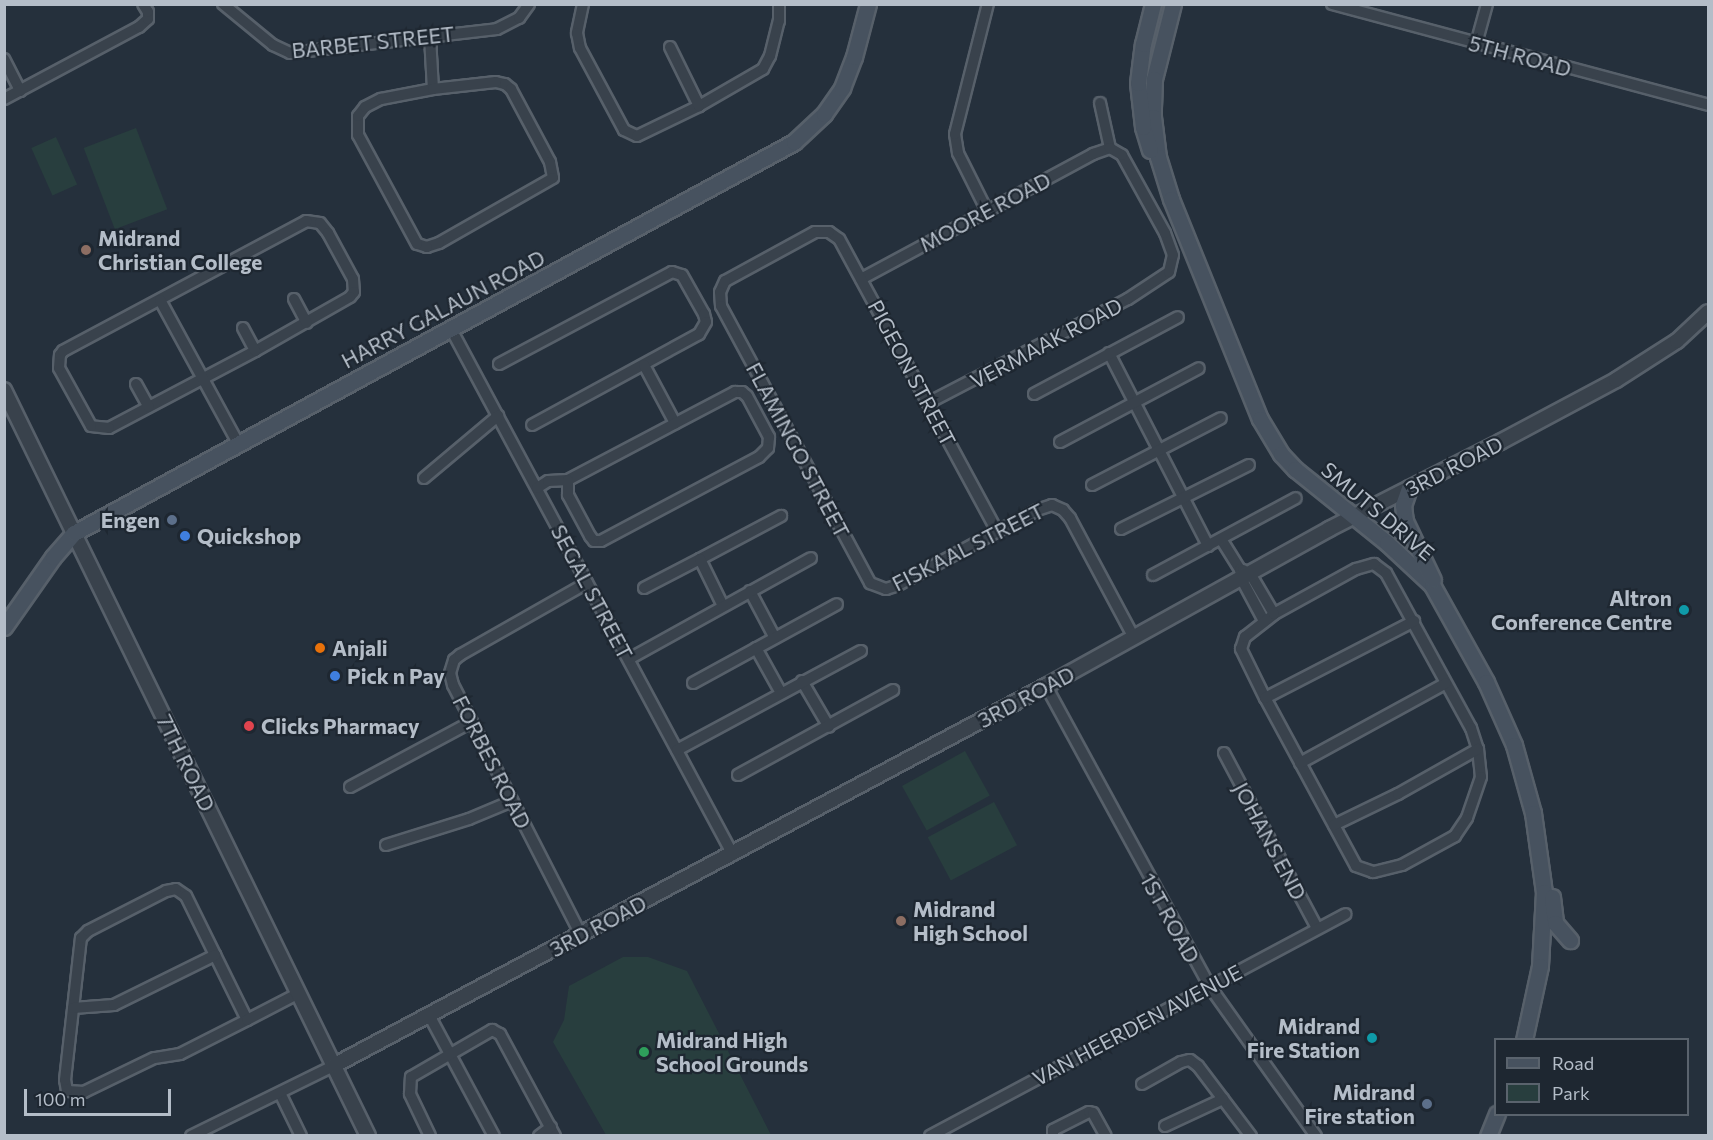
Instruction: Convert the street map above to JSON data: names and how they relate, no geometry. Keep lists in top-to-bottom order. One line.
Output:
{"streets":{"main road":["HARRY GALAUN ROAD","SMUTS DRIVE"],"street":["BARBET STREET","5TH ROAD","MOORE ROAD","VERMAAK ROAD","PIGEON STREET","FLAMINGO STREET","3RD ROAD","FISKAAL STREET","SEGAL STREET","FORBES ROAD","7TH ROAD","JOHANS END","1ST ROAD","VAN HEERDEN AVENUE"]},"crossings":[["MOORE ROAD","VERMAAK ROAD"],["MOORE ROAD","PIGEON STREET"],["HARRY GALAUN ROAD","SEGAL STREET"],["HARRY GALAUN ROAD","7TH ROAD"],["VERMAAK ROAD","PIGEON STREET"],["PIGEON STREET","FLAMINGO STREET"],["PIGEON STREET","FISKAAL STREET"],["FLAMINGO STREET","FISKAAL STREET"],["3RD ROAD","SMUTS DRIVE"],["3RD ROAD","FISKAAL STREET"],["3RD ROAD","SEGAL STREET"],["3RD ROAD","FORBES ROAD"],["3RD ROAD","7TH ROAD"],["3RD ROAD","1ST ROAD"],["SEGAL STREET","FORBES ROAD"],["JOHANS END","VAN HEERDEN AVENUE"],["1ST ROAD","VAN HEERDEN AVENUE"]],"places":["Midrand Christian College","Engen","Quickshop","Altron Conference Centre","Anjali","Pick n Pay","Clicks Pharmacy","Midrand High School","Midrand Fire Station","Midrand High School Grounds","Midrand Fire station"],"legend":["Road","Park"],"scale_bar":"100 m"}
